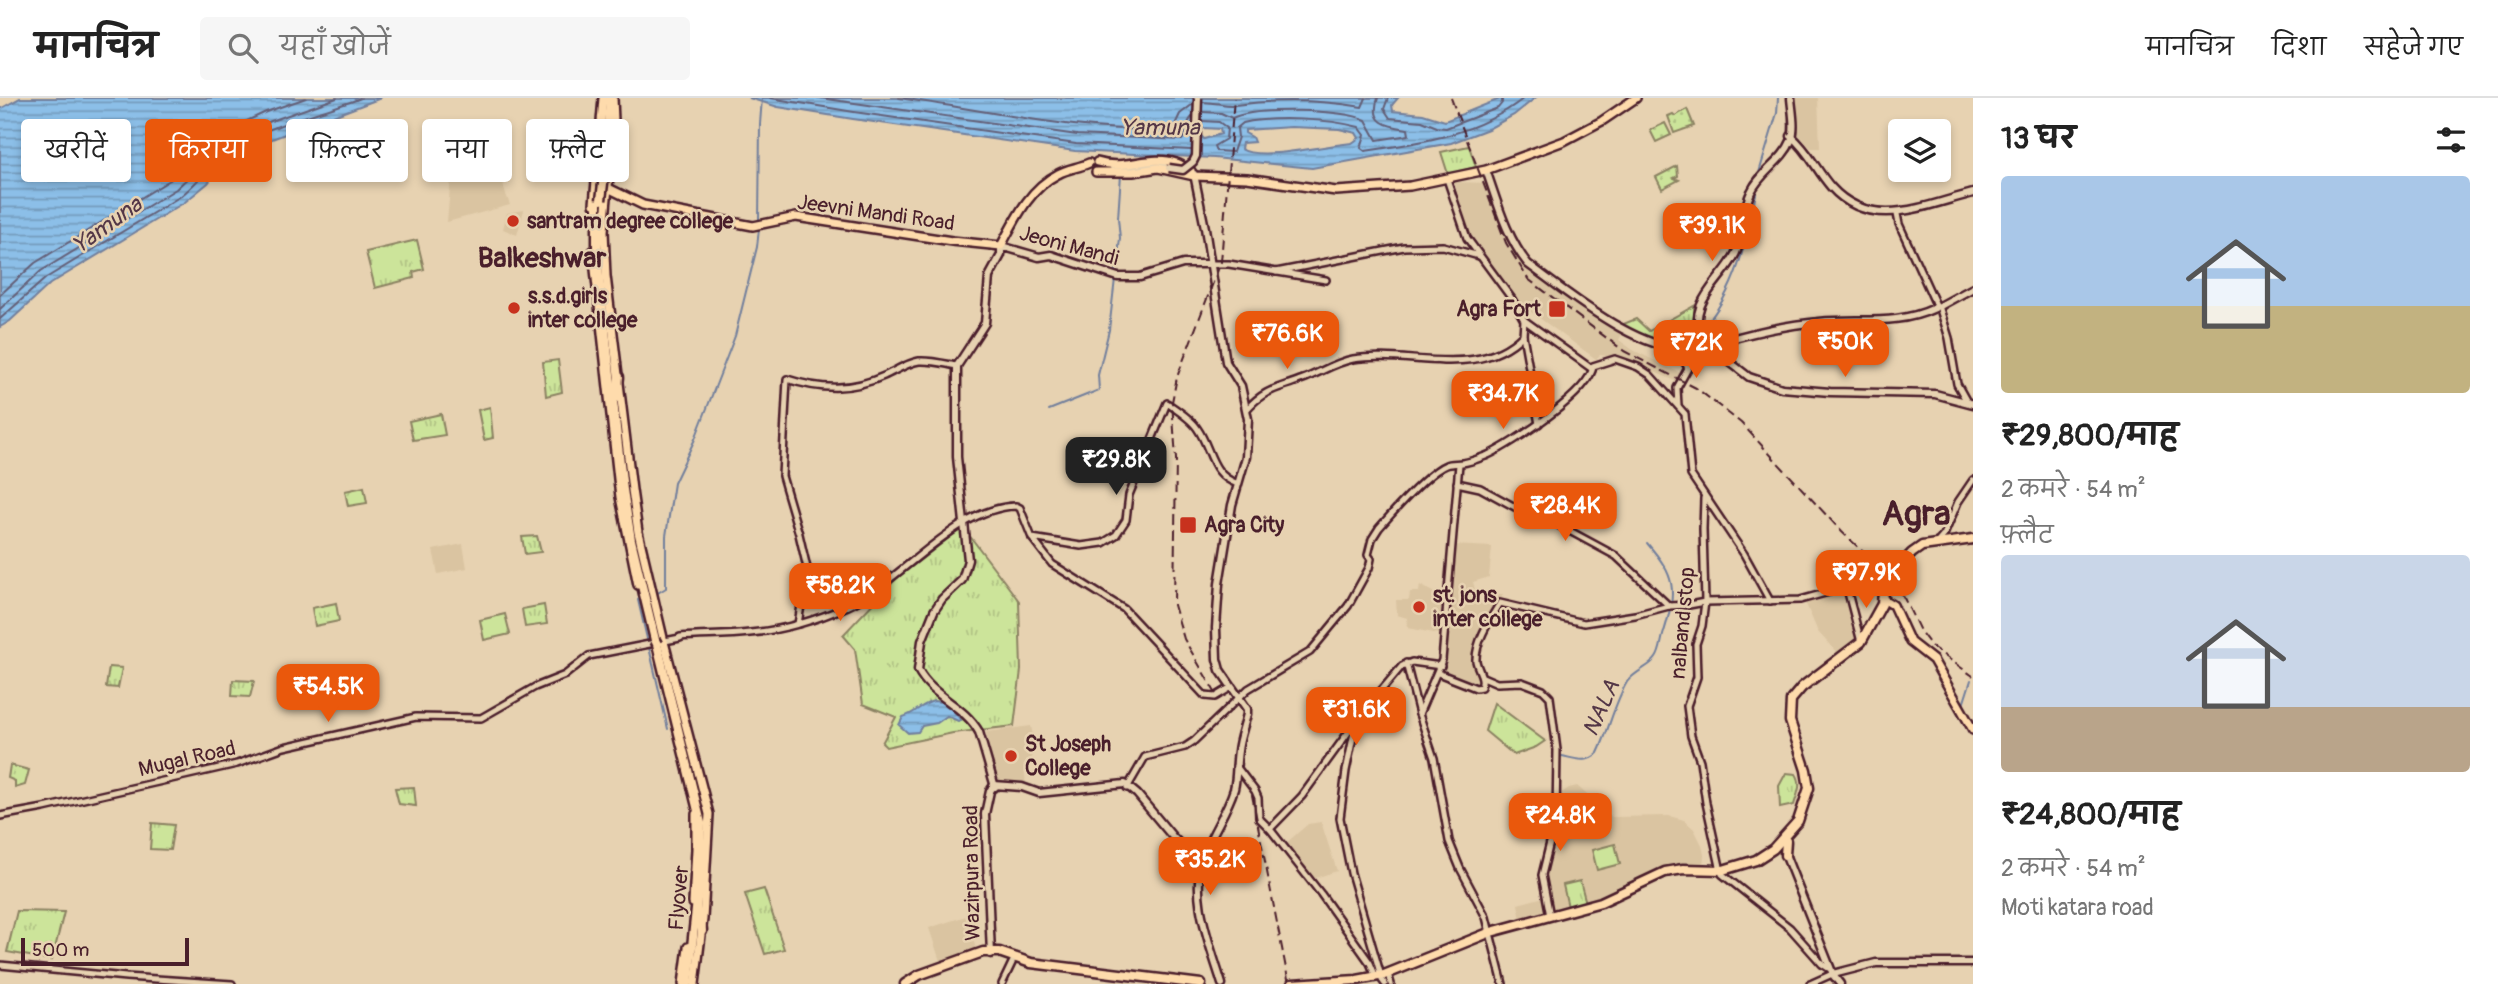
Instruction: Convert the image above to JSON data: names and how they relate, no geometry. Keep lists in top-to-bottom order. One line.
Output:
{"streets":{"highway":["Flyover"],"main road":["Jeevni Mandi Road","Jeoni Mandi","Wazirpura Road"],"street":["nalband stop","Mugal Road"]},"crossings":[["Jeevni Mandi Road","Jeoni Mandi"]],"districts":["Balkeshwar","Agra"],"water":["Yamuna","NALA"],"places":{"other":["santram degree college","s.s.d.girls inter college","st. jons inter college","St Joseph College"],"transit":["Agra Fort","Agra City"]},"scale_bar":"500 m","page":{"header":"मानचित्र","search":"यहाँ खोजें","nav":["मानचित्र","दिशा","सहेजे गए"],"heading":"13 घर","chip":["खरीदें","किराया","फ़िल्टर","नया","फ़्लैट"],"list":[{"name":"₹29,800/माह","note":"2 कमरे · 54 m² · फ़्लैट"},{"name":"₹24,800/माह","note":"2 कमरे · 54 m² · Moti katara road"}],"price":["₹39.1K","₹76.6K","₹50K","₹72K","₹34.7K","₹29.8K","₹28.4K","₹97.9K","₹58.2K","₹54.5K","₹31.6K","₹24.8K","₹35.2K"],"scale":"500 m"}}
